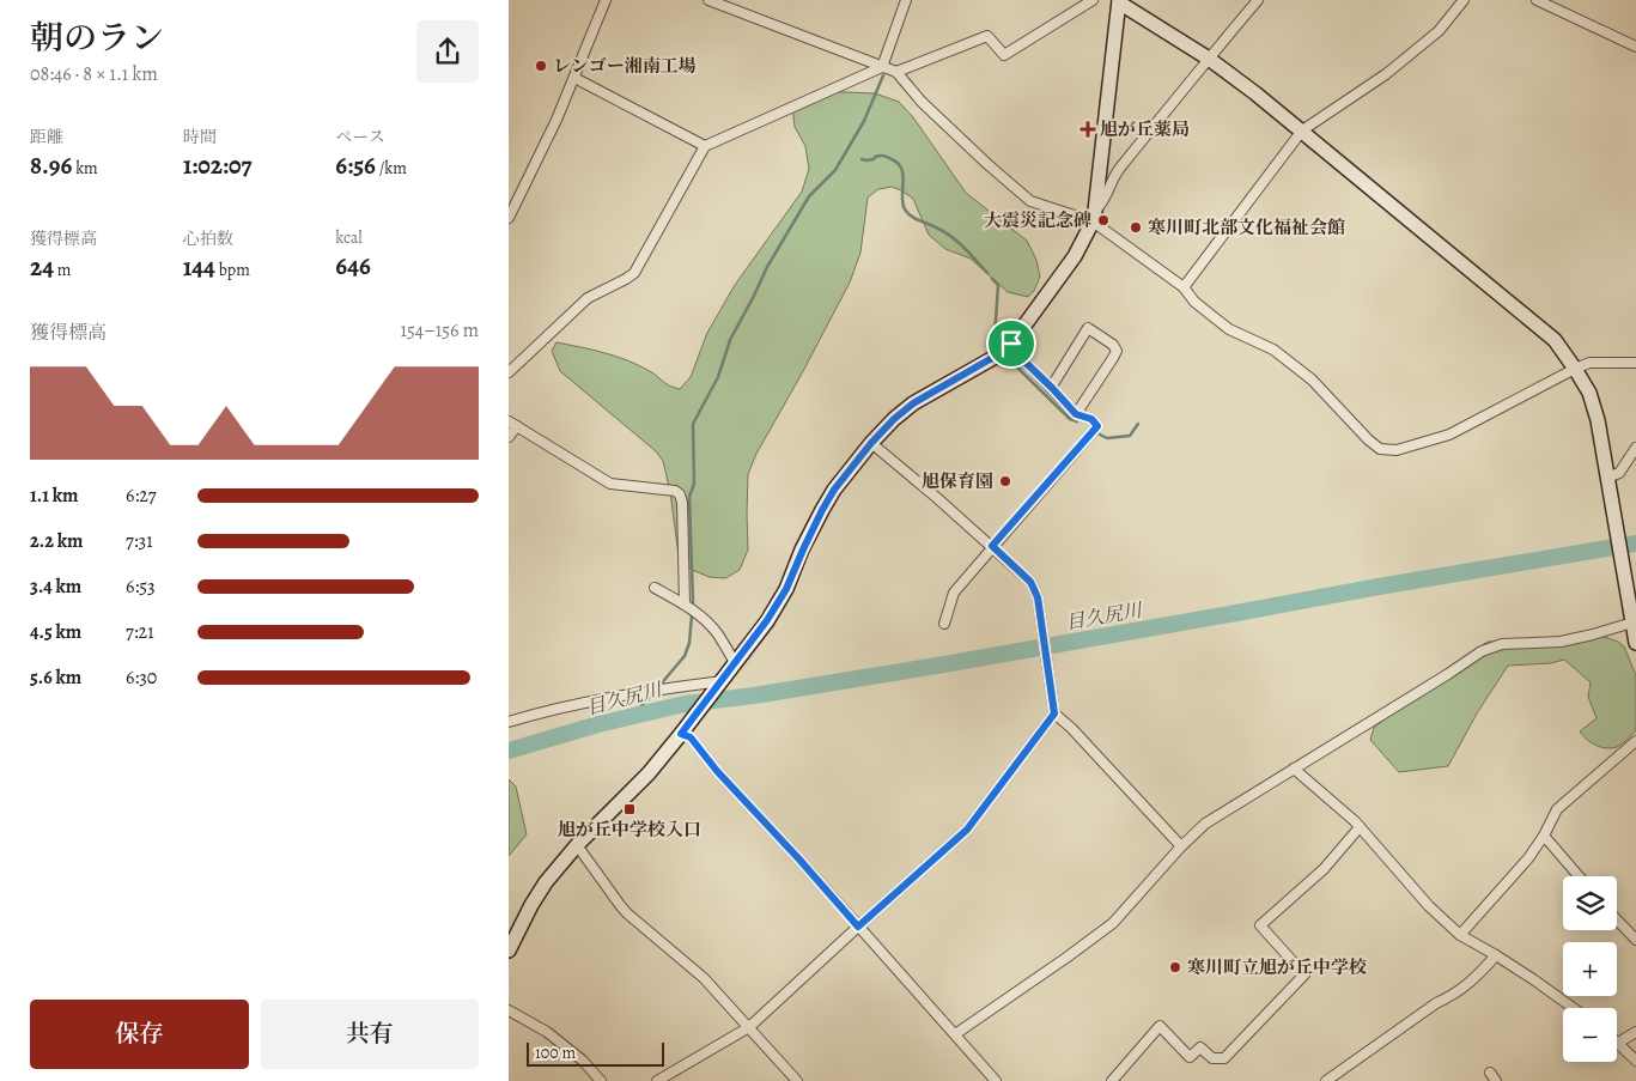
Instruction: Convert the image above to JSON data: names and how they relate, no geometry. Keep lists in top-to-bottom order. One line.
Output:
{"water":["目久尻川"],"places":{"other":["レンゴー湘南工場","大震災記念碑","寒川町北部文化福祉会館","旭保育園","寒川町立旭が丘中学校"],"health":["旭が丘薬局"],"transit":["旭が丘中学校入口"]},"scale_bar":"100 m","page":{"heading":["朝のラン","08:46 · 8 × 1.1 km"],"stats":[["距離","8.96 km"],["時間","1:02:07"],["ペース","6:56 /km"],["獲得標高","24 m"],["心拍数","144 bpm"],["kcal","646"]],"chart":["獲得標高","154–156 m"],"list":[{"name":"1.1 km","note":"6:27"},{"name":"2.2 km","note":"7:31"},{"name":"3.4 km","note":"6:53"},{"name":"4.5 km","note":"7:21"},{"name":"5.6 km","note":"6:30"}],"map_buttons":["+","−"],"buttons":["保存","共有"],"scale":"100 m"}}
